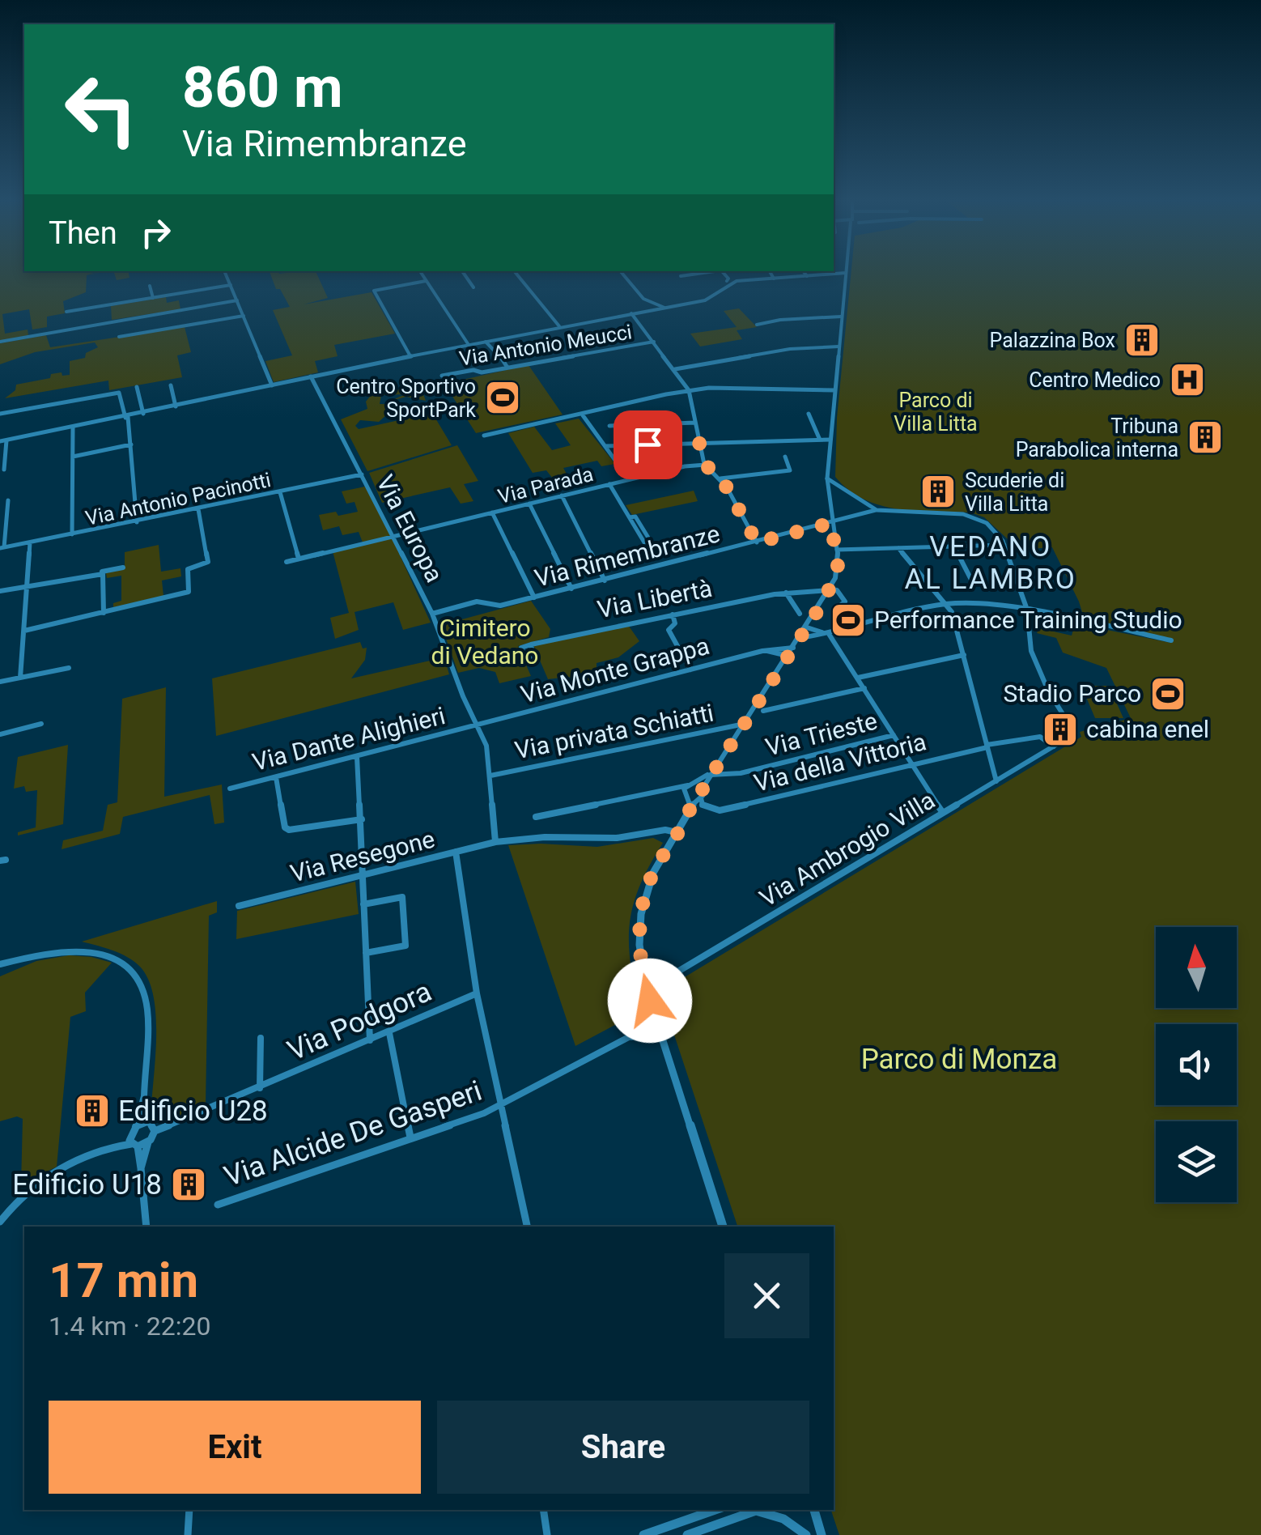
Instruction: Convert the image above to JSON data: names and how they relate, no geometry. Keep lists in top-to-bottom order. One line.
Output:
{"streets":{"street":["Via Antonio Meucci","Via Parada","Via Antonio Pacinotti","Via Europa","Via Rimembranze","Via Libertà","Via Monte Grappa","Via privata Schiatti","Via Trieste","Via Dante Alighieri","Via della Vittoria","Via Ambrogio Villa","Via Resegone","Via Podgora","Via Alcide De Gasperi"]},"crossings":[["Via Parada","Via Europa"],["Via Antonio Pacinotti","Via Europa"],["Via Europa","Via Rimembranze"],["Via Europa","Via Monte Grappa"],["Via Europa","Via privata Schiatti"],["Via Europa","Via Dante Alighieri"],["Via Europa","Via Resegone"],["Via Monte Grappa","Via Dante Alighieri"]],"districts":["VEDANO AL LAMBRO"],"parks":["Parco di Villa Litta","Cimitero di Vedano","Parco di Monza"],"places":{"building":["Palazzina Box","Tribuna Parabolica interna","Scuderie di Villa Litta","cabina enel","Edificio U28","Edificio U18"],"hospital":["Centro Medico"],"sports":["Centro Sportivo SportPark","Performance Training Studio","Stadio Parco"]},"north":"top","page":{"turn":["860 m","Via Rimembranze"],"then":"Then","heading":["17 min","1.4 km · 22:20"],"buttons":["Exit","Share"]}}
